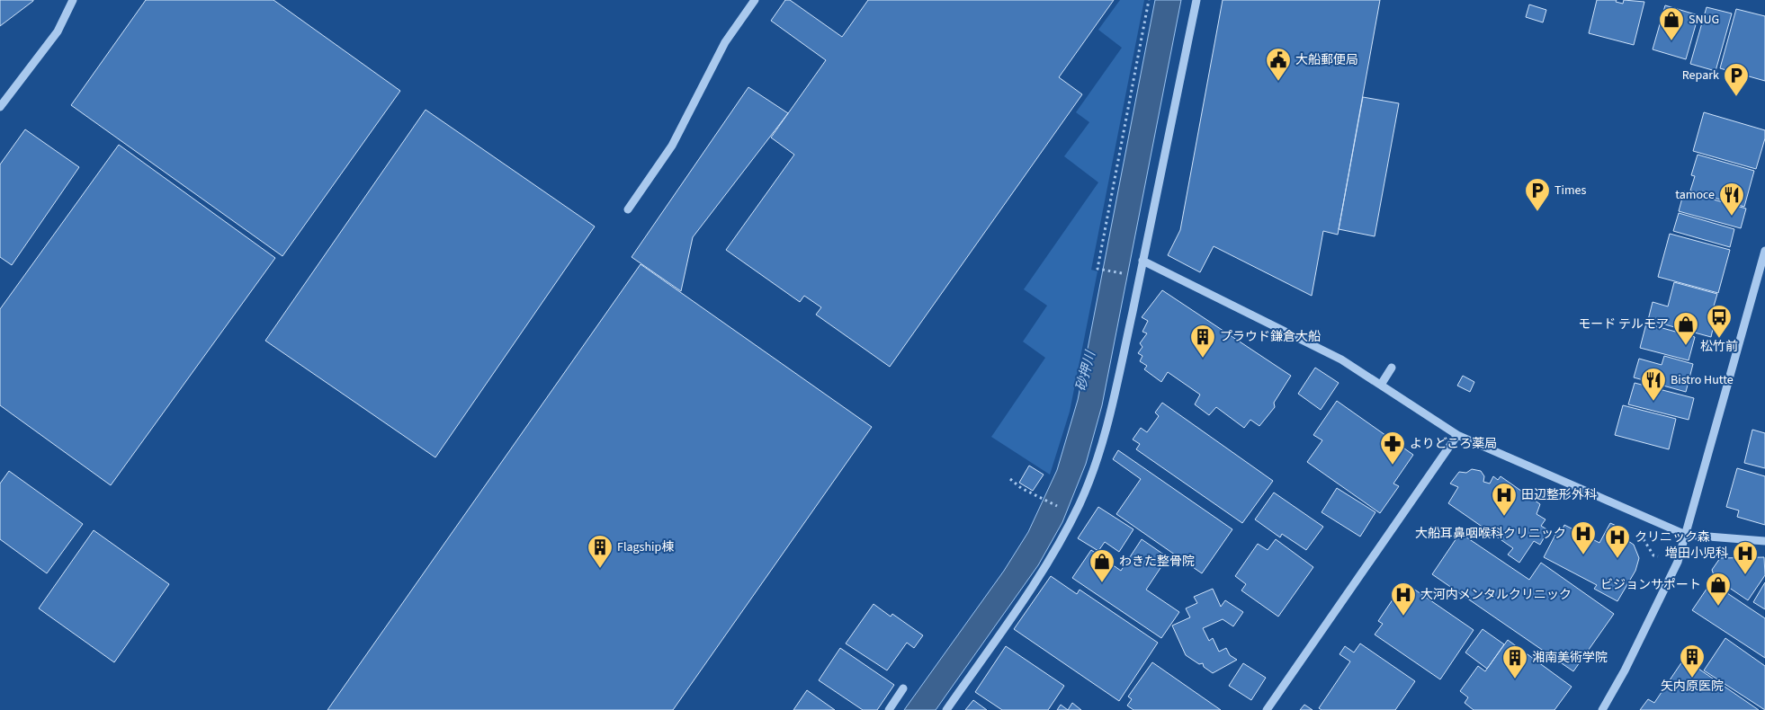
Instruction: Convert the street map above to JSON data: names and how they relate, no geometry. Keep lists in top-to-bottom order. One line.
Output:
{"water":["砂押川"],"places":{"shop":["SNUG","モード テルモア","わきた整骨院","ビジョンサポート"],"public building":["大船郵便局"],"parking":["Repark","Times"],"restaurant":["tamoce","Bistro Hutte"],"bus stop":["松竹前"],"building":["プラウド鎌倉大船","Flagship棟","矢内原医院","湘南美術学院"],"pharmacy":["よりどころ薬局"],"hospital":["田辺整形外科","大船耳鼻咽喉科クリニック","クリニック森","増田小児科","大河内メンタルクリニック"]}}
